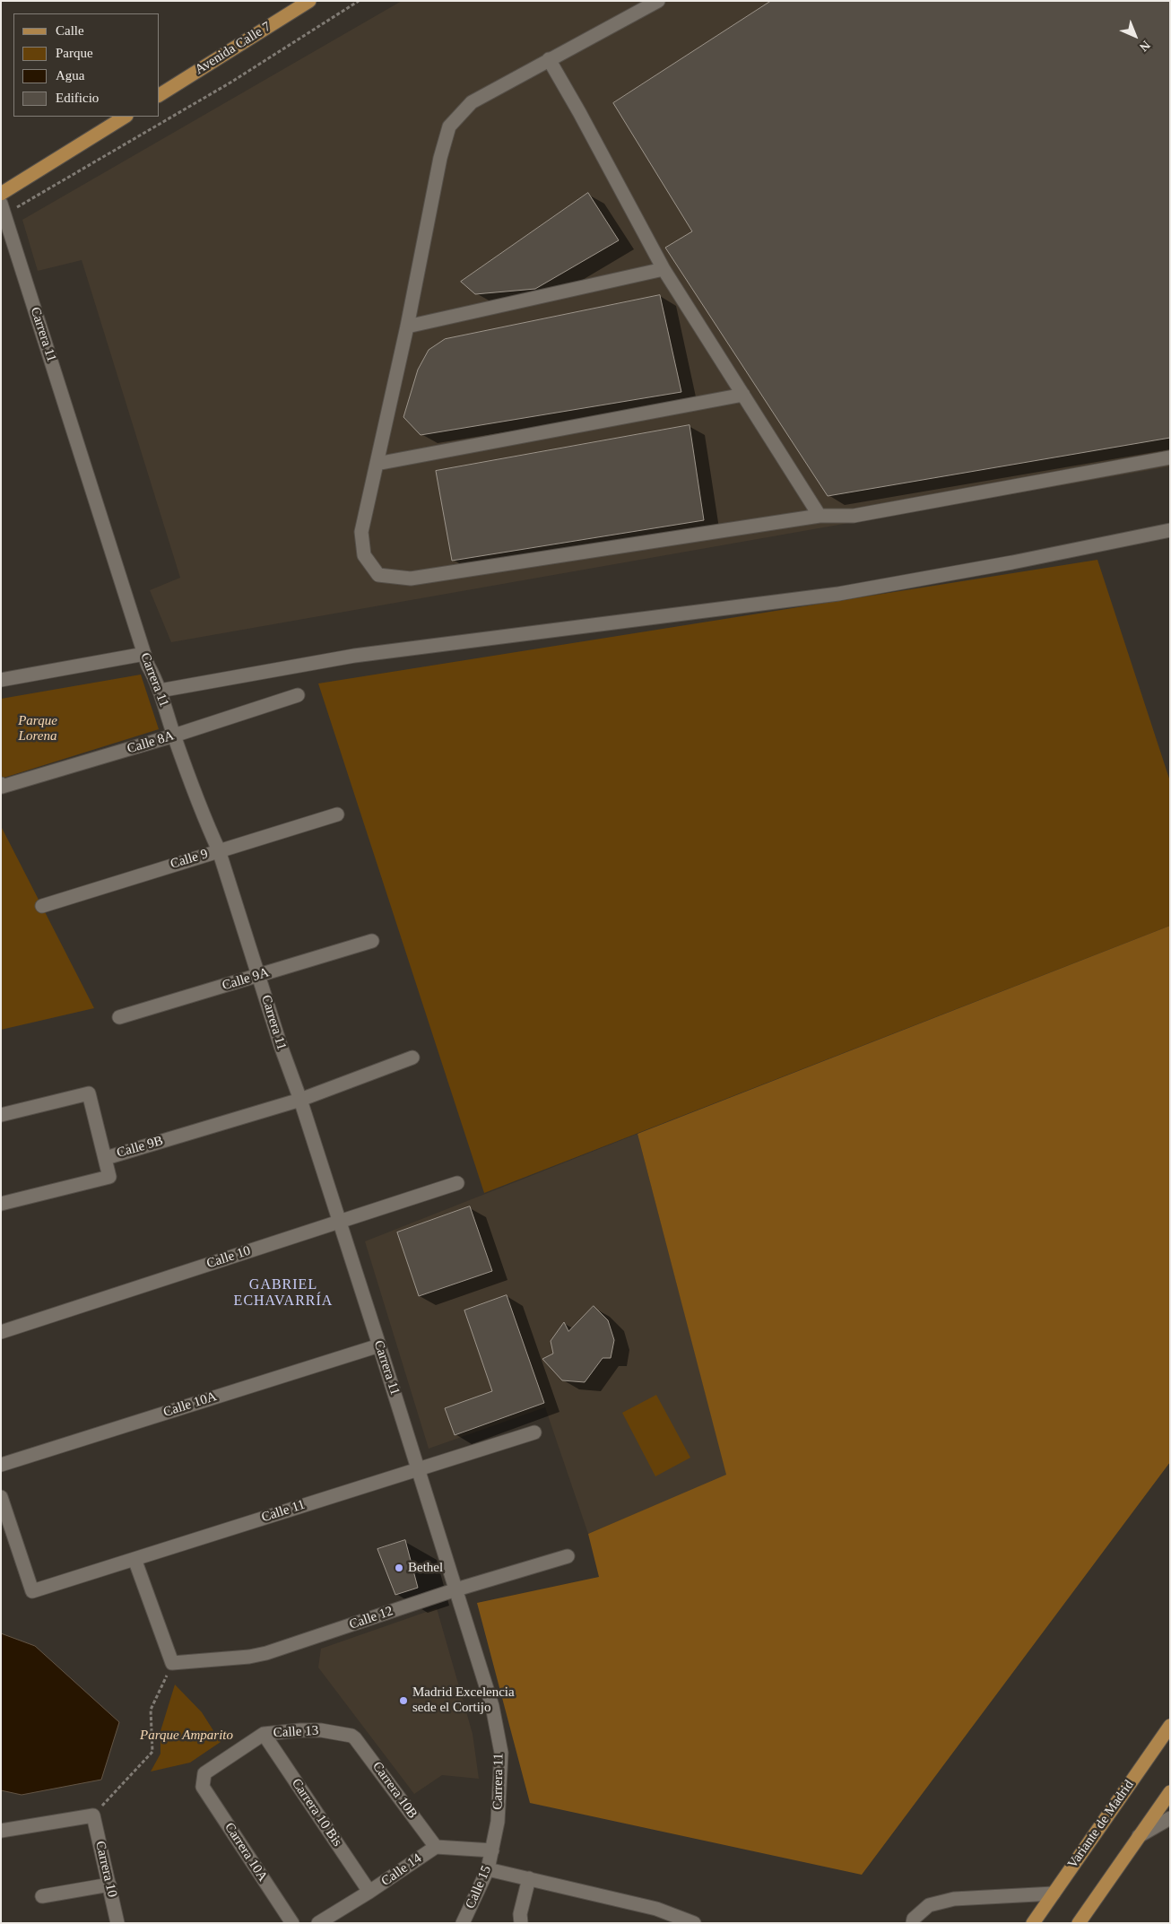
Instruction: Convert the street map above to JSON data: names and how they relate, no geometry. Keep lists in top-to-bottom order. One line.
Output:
{"streets":{"main road":["Avenida Calle 7","Variante de Madrid"],"street":["Carrera 11","Calle 8A","Calle 9","Calle 9A","Calle 9B","Calle 10","Calle 10A","Calle 11","Calle 12","Calle 13","Carrera 10B","Carrera 10 Bis","Carrera 10A","Carrera 10","Calle 14","Calle 15"]},"crossings":[["Carrera 11","Calle 8A"],["Carrera 11","Calle 9"],["Carrera 11","Calle 9A"],["Carrera 11","Calle 9B"],["Carrera 11","Calle 10"],["Carrera 11","Calle 10A"],["Carrera 11","Calle 11"],["Carrera 11","Calle 12"],["Carrera 11","Calle 14"],["Carrera 11","Calle 15"],["Calle 13","Carrera 10B"],["Calle 13","Carrera 10 Bis"],["Calle 13","Carrera 10A"],["Carrera 10B","Calle 14"],["Carrera 10 Bis","Calle 14"],["Calle 14","Calle 15"]],"districts":["GABRIEL ECHAVARRÍA"],"parks":["Parque Lorena","Parque Amparito"],"places":["Bethel","Madrid Excelencia sede el Cortijo"],"legend":["Calle","Parque","Agua","Edificio"],"north":"bottom right"}
